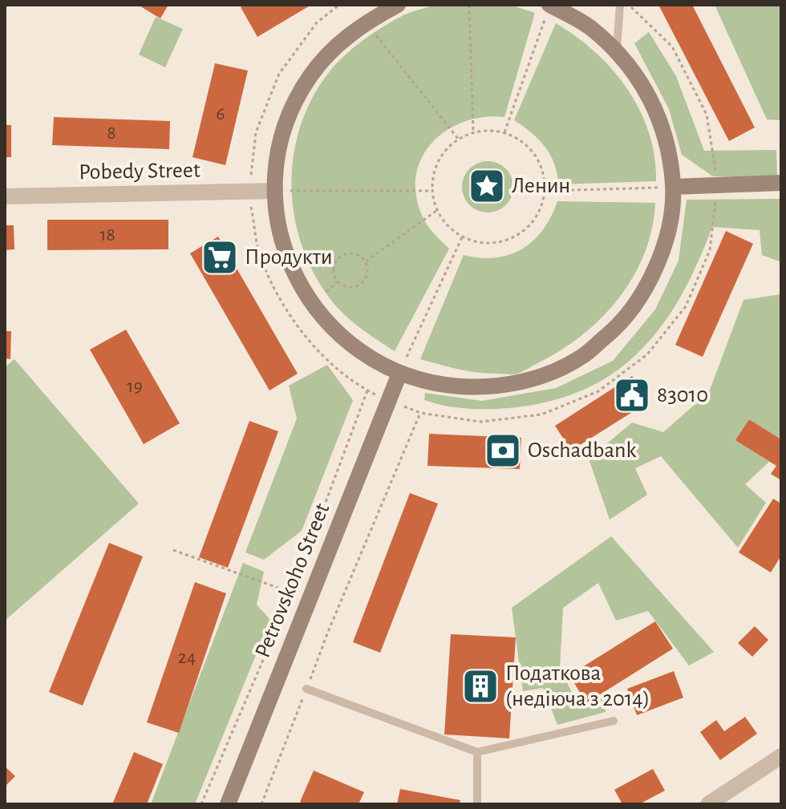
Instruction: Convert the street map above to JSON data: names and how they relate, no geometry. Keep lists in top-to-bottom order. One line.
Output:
{"streets":{"main road":["Petrovskoho Street"],"street":["Pobedy Street"]},"places":{"place":["Ленин"],"supermarket":["Продукти"],"public building":["83010"],"bank":["Oschadbank"],"building":["Податкова (недіюча з 2014)"]},"house_numbers":["6","8","18","19","24"]}
